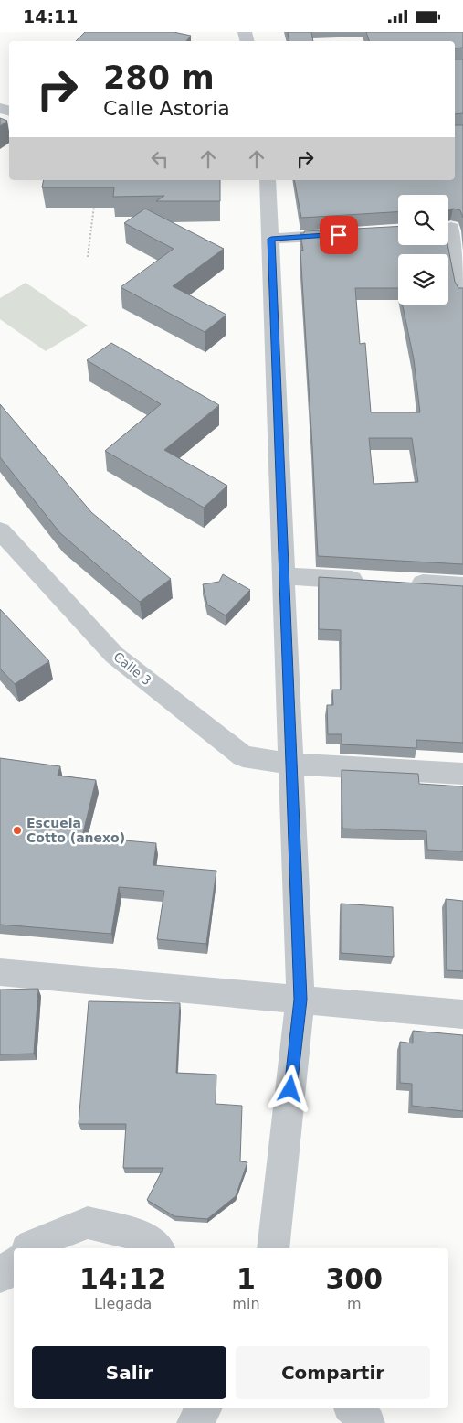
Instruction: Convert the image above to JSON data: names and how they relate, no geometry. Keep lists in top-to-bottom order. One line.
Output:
{"streets":{"street":["Calle 3"]},"places":["Escuela Cotto (anexo)"],"page":{"status":"14:11","turn":["280 m","Calle Astoria"],"eta":["14:12","Llegada","1","min","300","m"],"buttons":["Salir","Compartir"]}}
